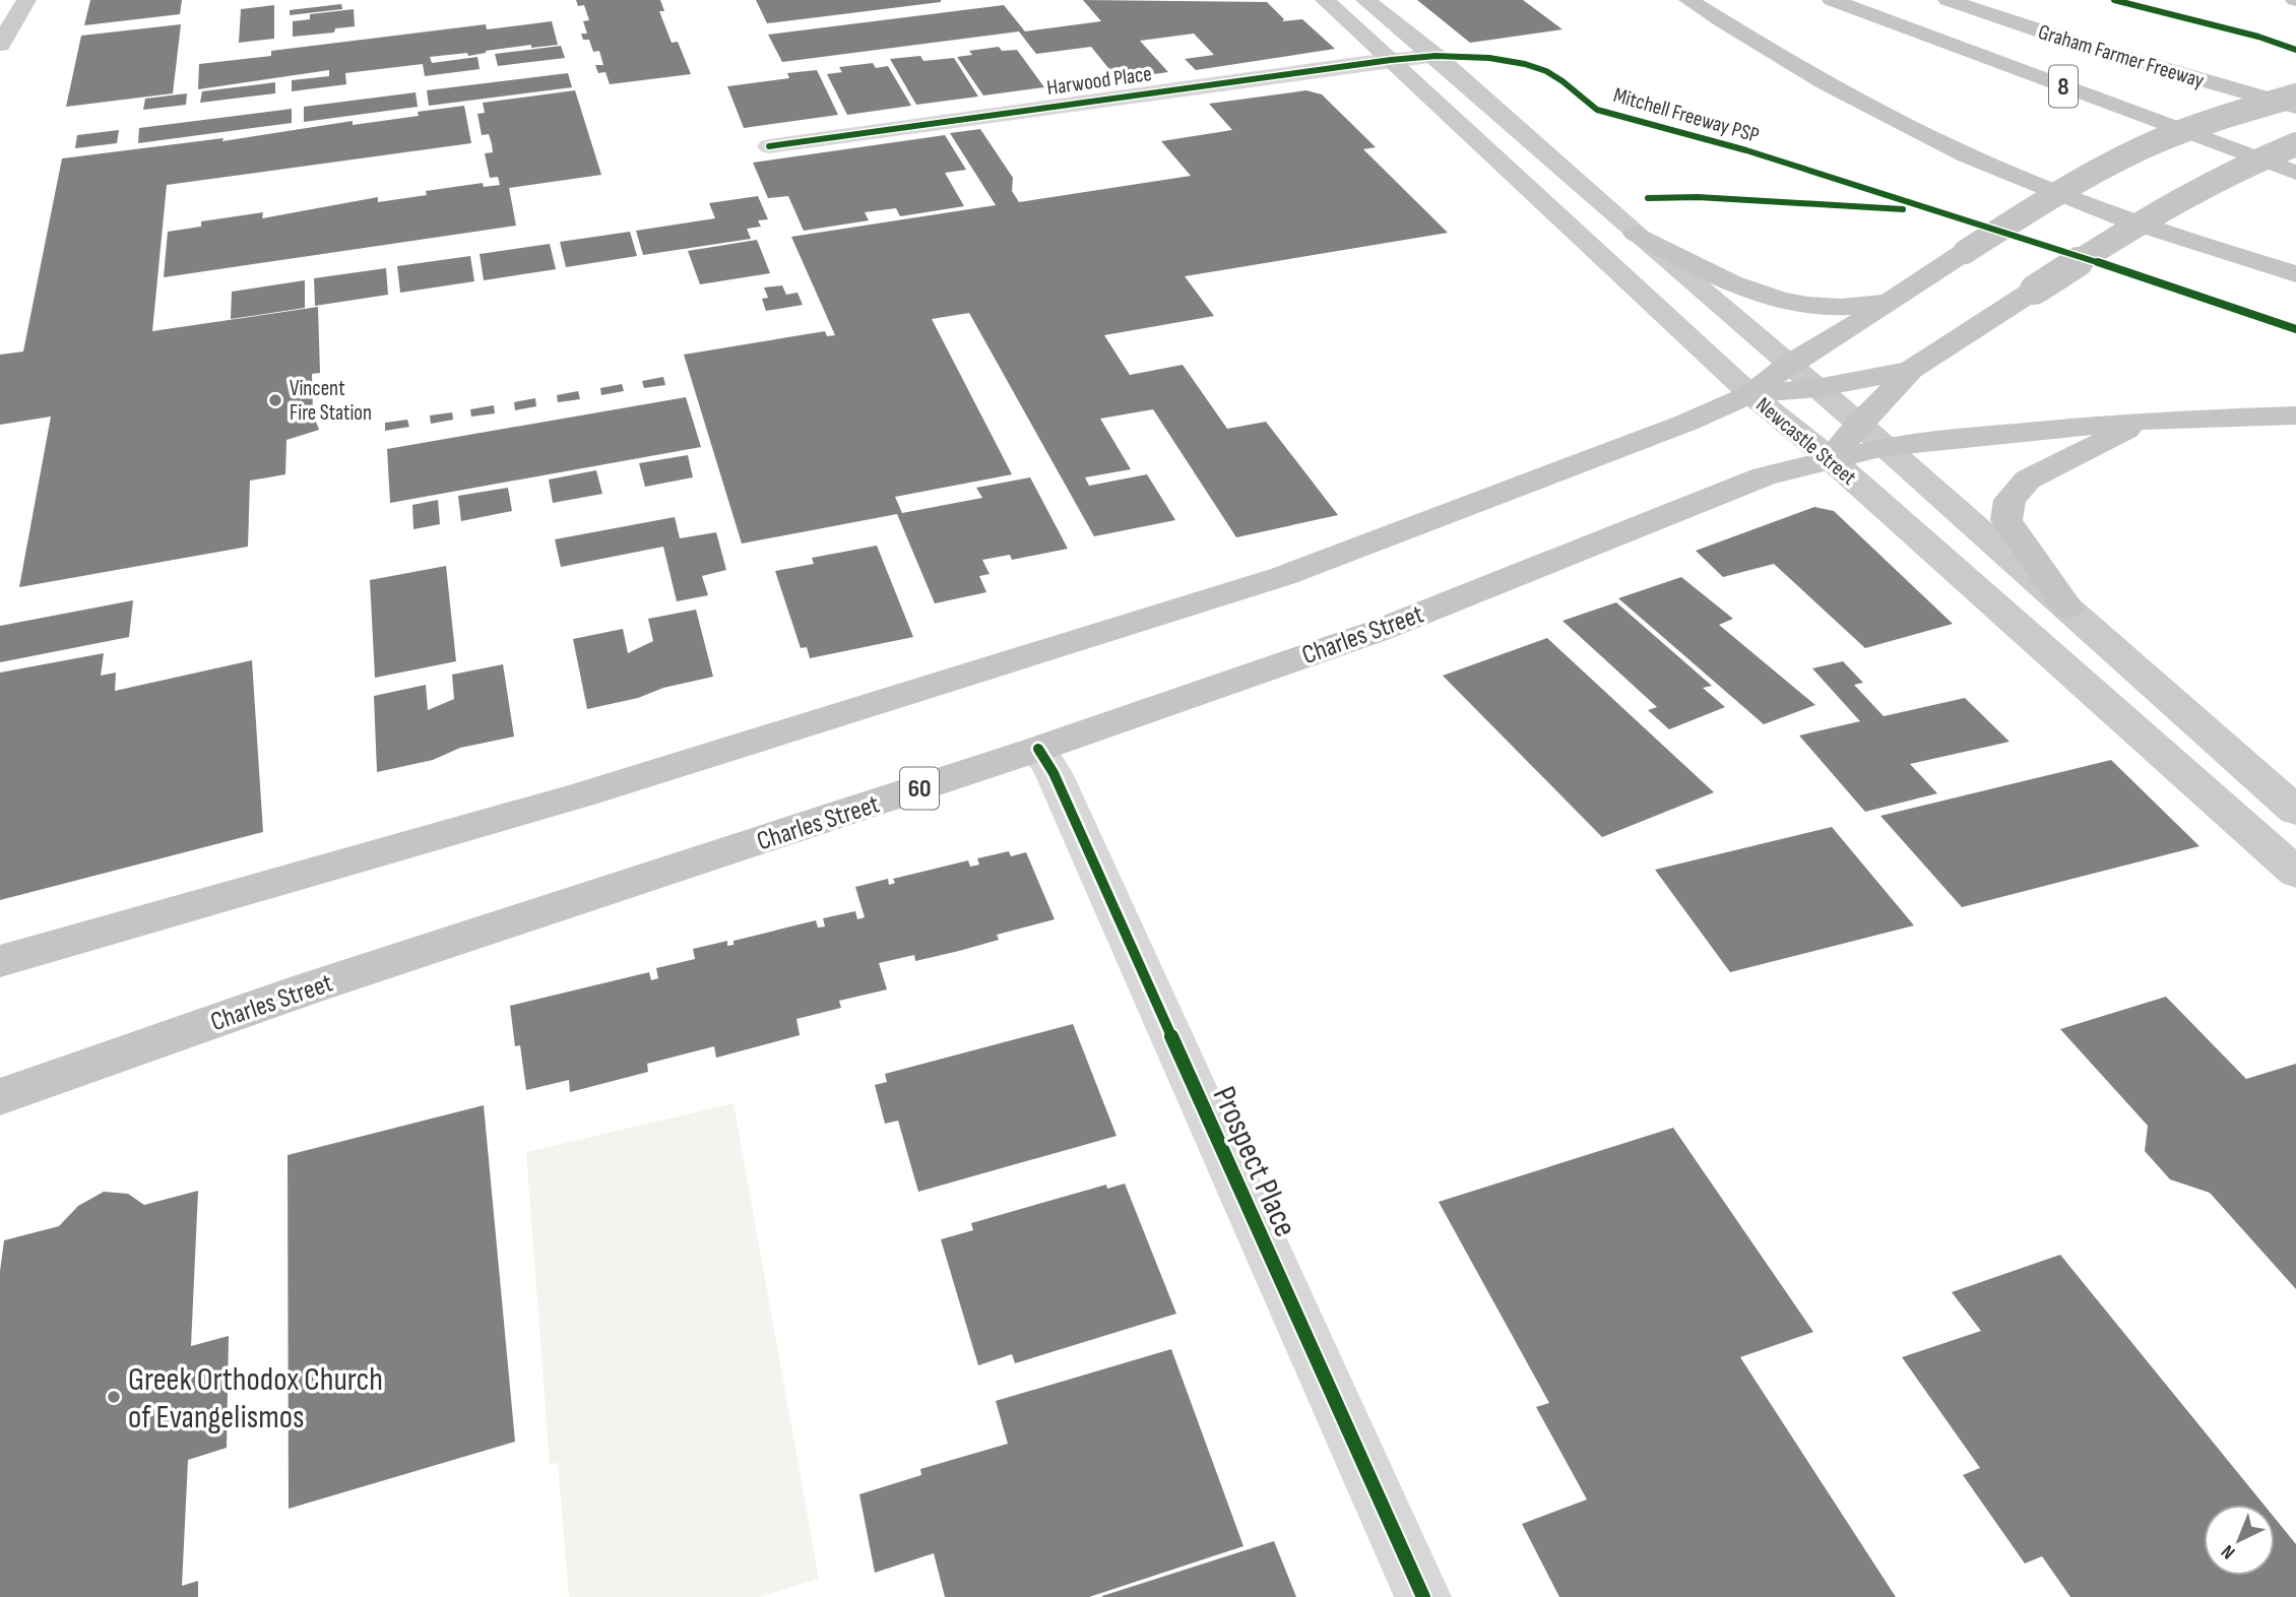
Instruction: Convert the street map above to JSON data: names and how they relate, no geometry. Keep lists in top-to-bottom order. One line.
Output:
{"streets":{"highway":["Graham Farmer Freeway","8","Charles Street","60"],"main road":["Newcastle Street"],"street":["Harwood Place","Prospect Place"],"cycle path":["Mitchell Freeway PSP"]},"crossings":[["Harwood Place","Newcastle Street"],["Newcastle Street","Charles Street"],["Charles Street","Prospect Place"]],"places":["Vincent Fire Station","Greek Orthodox Church of Evangelismos"],"north":"bottom left"}
